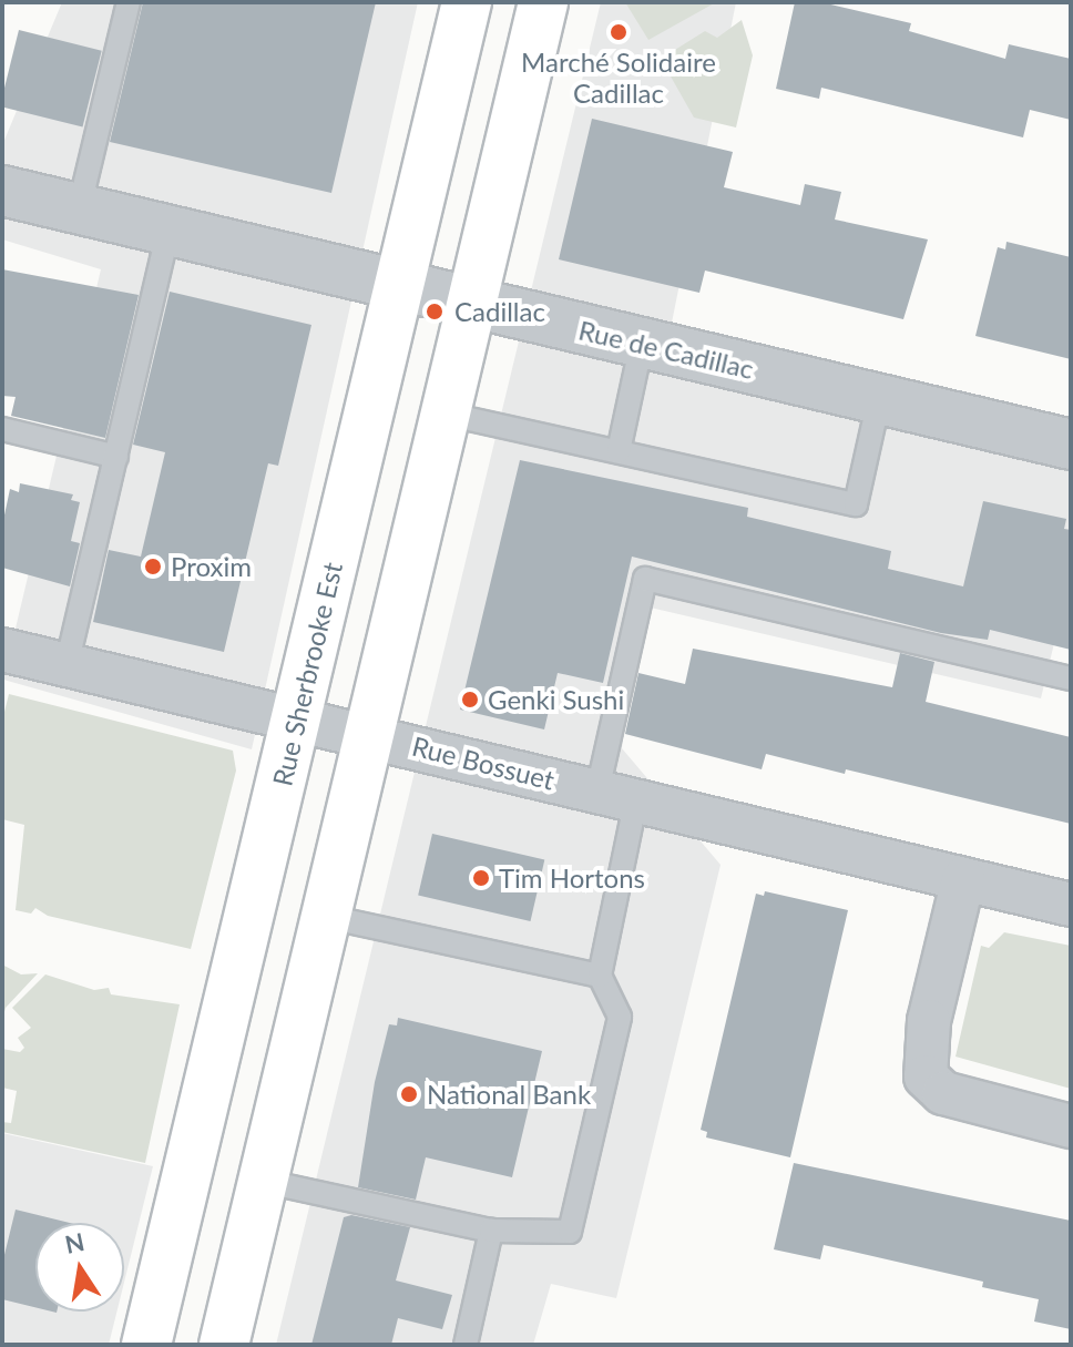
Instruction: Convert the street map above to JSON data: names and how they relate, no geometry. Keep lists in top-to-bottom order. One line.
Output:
{"streets":{"main road":["Rue Sherbrooke Est"],"street":["Rue de Cadillac","Rue Bossuet"]},"crossings":[["Rue de Cadillac","Rue Sherbrooke Est"],["Rue Sherbrooke Est","Rue Bossuet"]],"places":["Marché Solidaire Cadillac","Cadillac","Proxim","Genki Sushi","Tim Hortons","National Bank"],"north":"top"}
